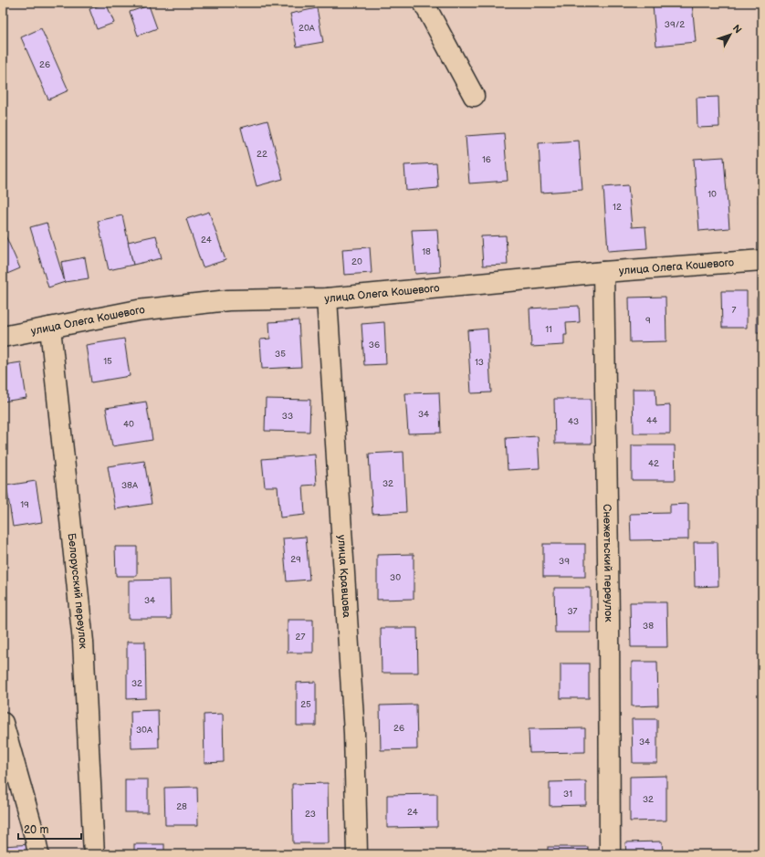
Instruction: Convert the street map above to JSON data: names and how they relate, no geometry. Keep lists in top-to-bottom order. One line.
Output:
{"streets":{"street":["улица Олега Кошевого","Снежетьский переулок","улица Кравцова","Белорусский переулок"]},"crossings":[["улица Олега Кошевого","Снежетьский переулок"],["улица Олега Кошевого","улица Кравцова"],["улица Олега Кошевого","Белорусский переулок"]],"house_numbers":["39/2","20А","26","22","16","10","12","24","18","20","7","9","11","36","35","15","13","34","33","44","43","40","42","32","38А","19","29","39","30","34","37","38","27","32","25","26","30А","34","31","32","28","24","23"],"scale_bar":"20 m","north":"top right"}
